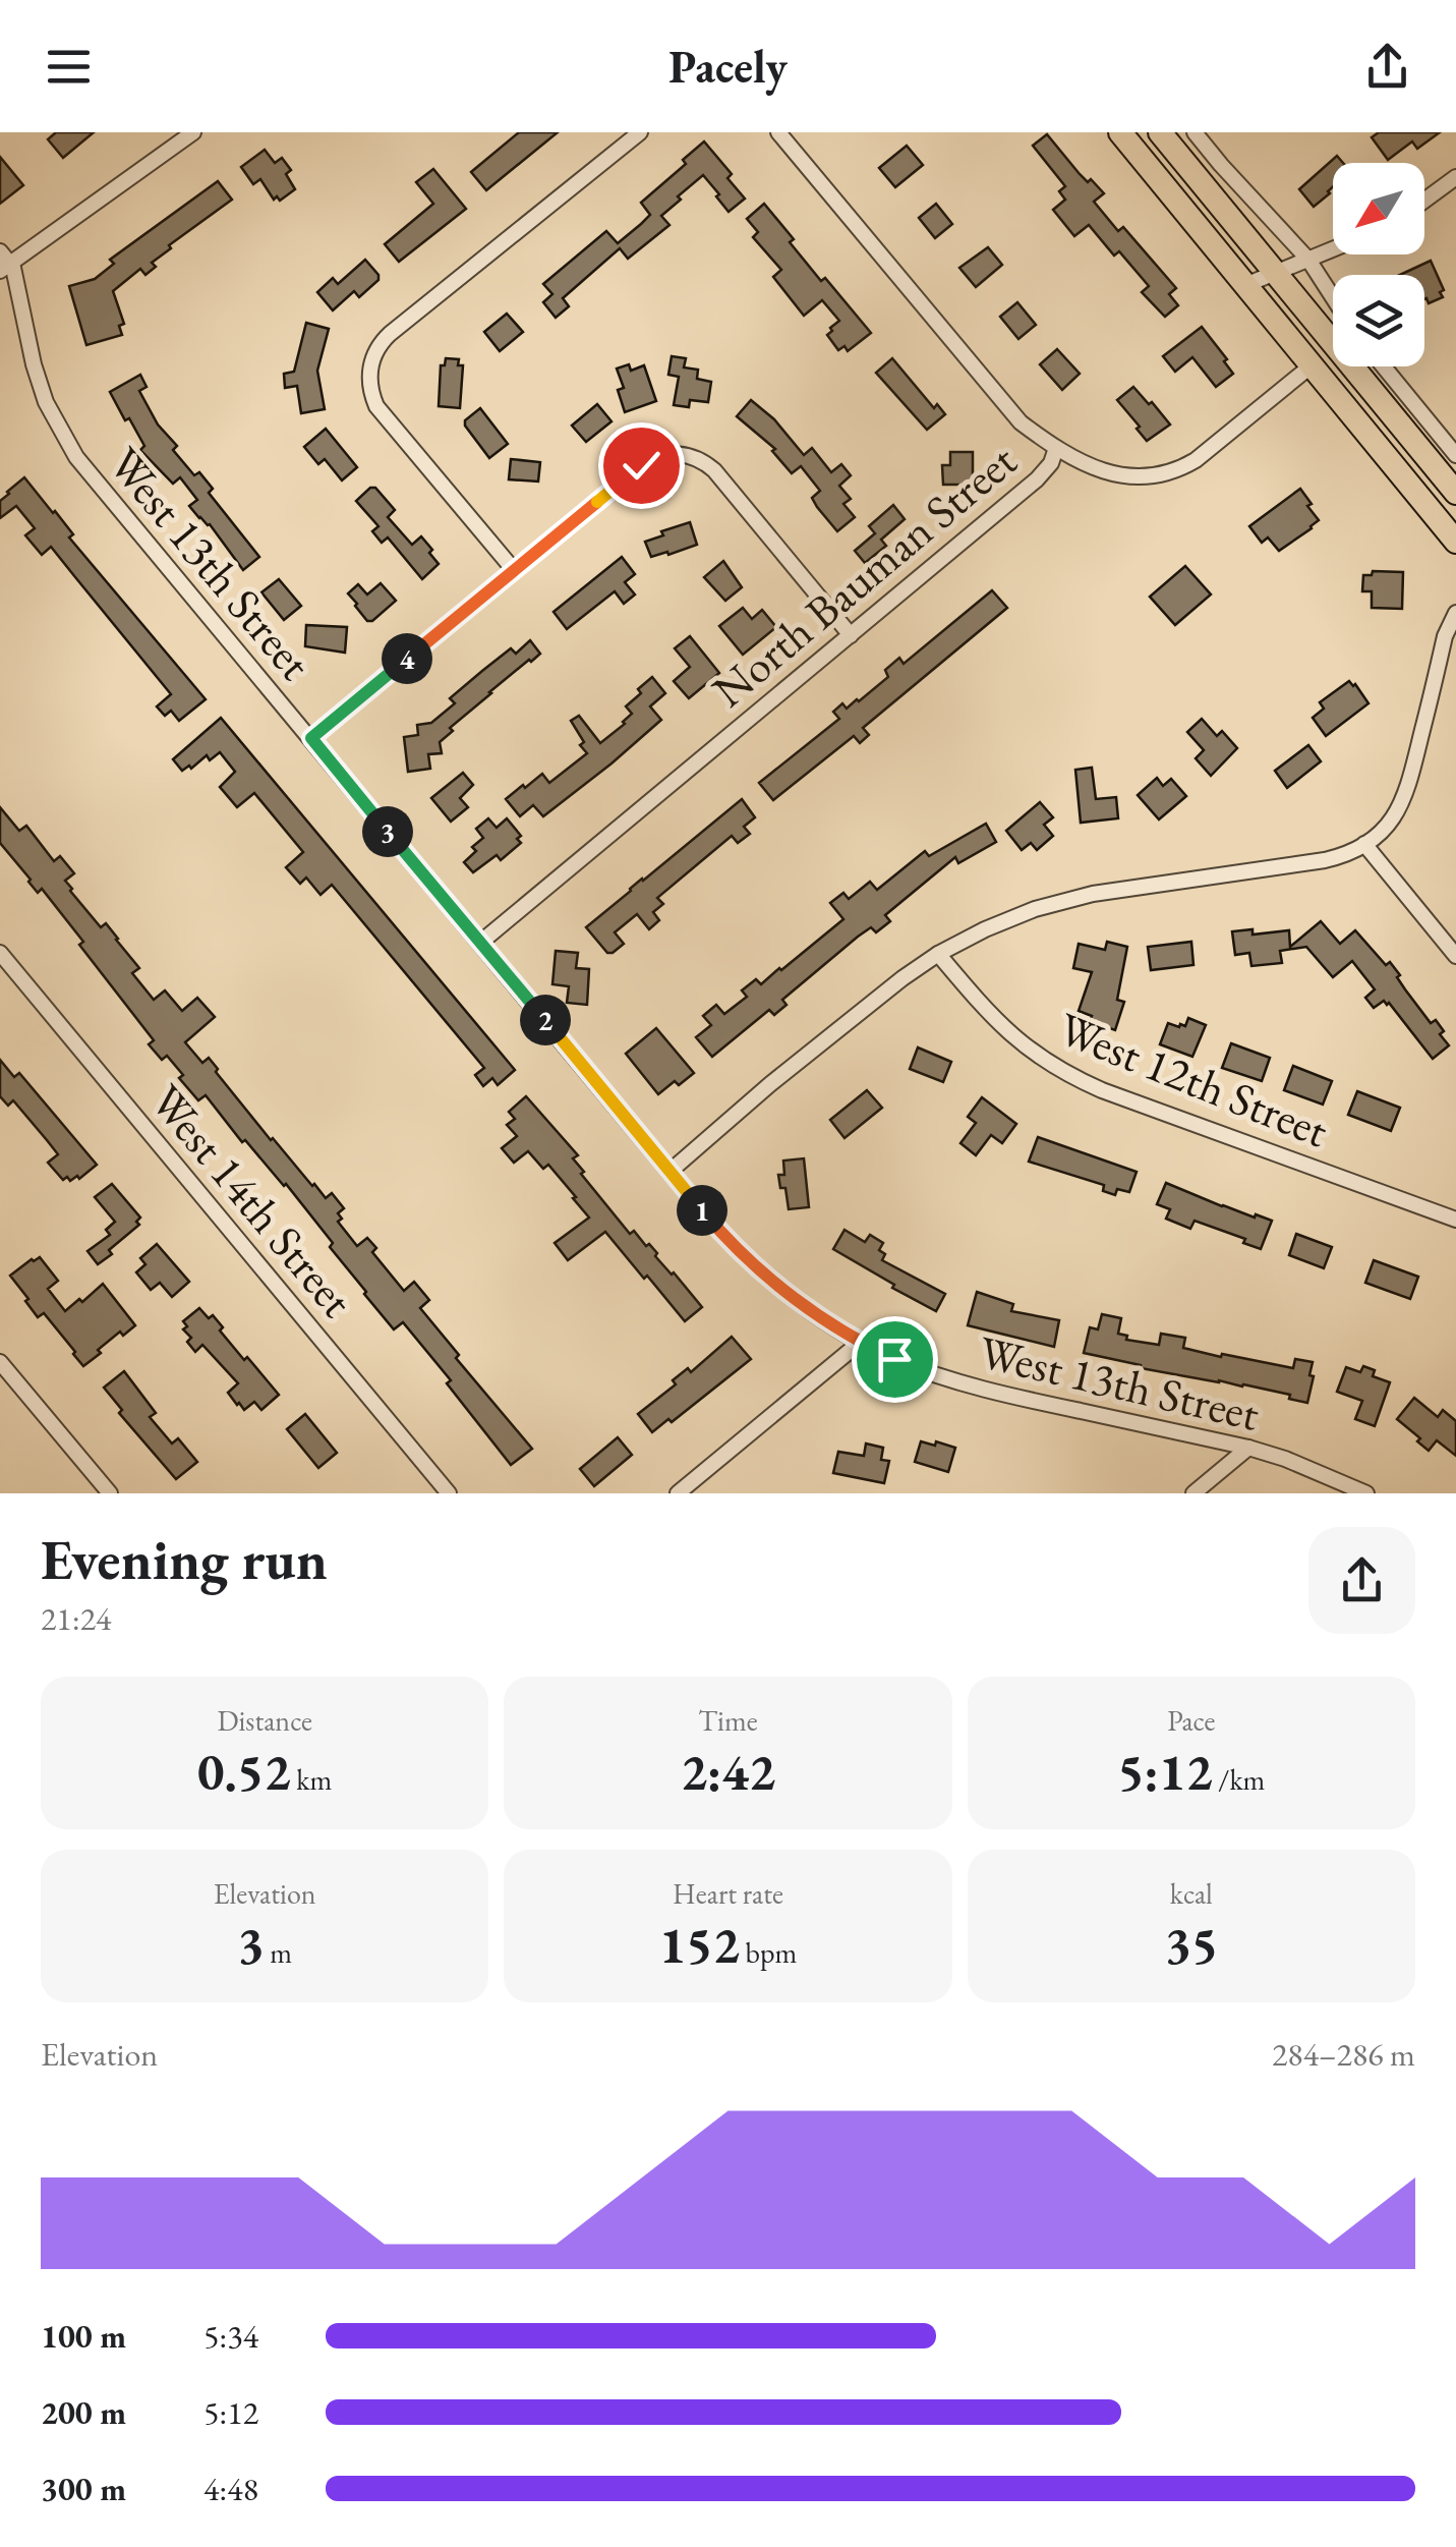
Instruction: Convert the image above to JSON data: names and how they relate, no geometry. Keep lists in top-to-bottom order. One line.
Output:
{"streets":{"street":["West 13th Street","North Bauman Street","West 12th Street","West 14th Street"]},"crossings":[["West 13th Street","North Bauman Street"]],"north":"bottom left","page":{"header":"Pacely","pins":["4","3","2","1"],"heading":["Evening run","21:24"],"stats":[["Distance","0.52 km"],["Time","2:42"],["Pace","5:12 /km"],["Elevation","3 m"],["Heart rate","152 bpm"],["kcal","35"]],"chart":["Elevation","284–286 m"],"list":[{"name":"100 m","note":"5:34"},{"name":"200 m","note":"5:12"},{"name":"300 m","note":"4:48"}]}}
